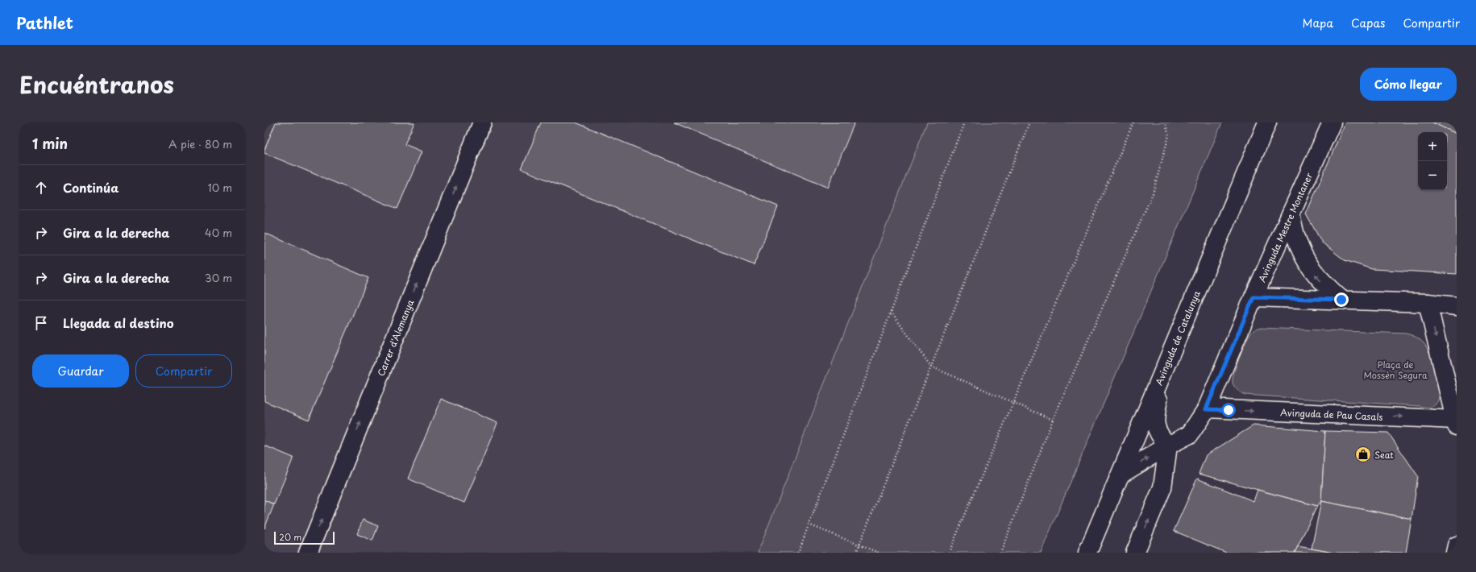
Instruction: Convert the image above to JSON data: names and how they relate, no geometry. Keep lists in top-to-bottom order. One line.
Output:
{"streets":{"street":["Avinguda Mestre Montaner","Carrer d'Alemanya","Avinguda de Catalunya","Avinguda de Pau Casals"]},"crossings":[["Avinguda Mestre Montaner","Avinguda de Catalunya"],["Avinguda Mestre Montaner","Avinguda de Pau Casals"]],"one_way":["Carrer d'Alemanya"],"parks":["Plaça de Mossèn Segura"],"places":{"shop":["Seat"]},"scale_bar":"20 m","page":{"header":"Pathlet","nav":["Mapa","Capas","Compartir"],"title":"Encuéntranos","buttons":["Cómo llegar",["Guardar","Compartir"]],"heading":["1 min","A pie · 80 m"],"map_buttons":["+","−"],"list":[["Continúa","10 m"],["Gira a la derecha","40 m"],["Gira a la derecha","30 m"],"Llegada al destino"],"scale":"20 m"}}
